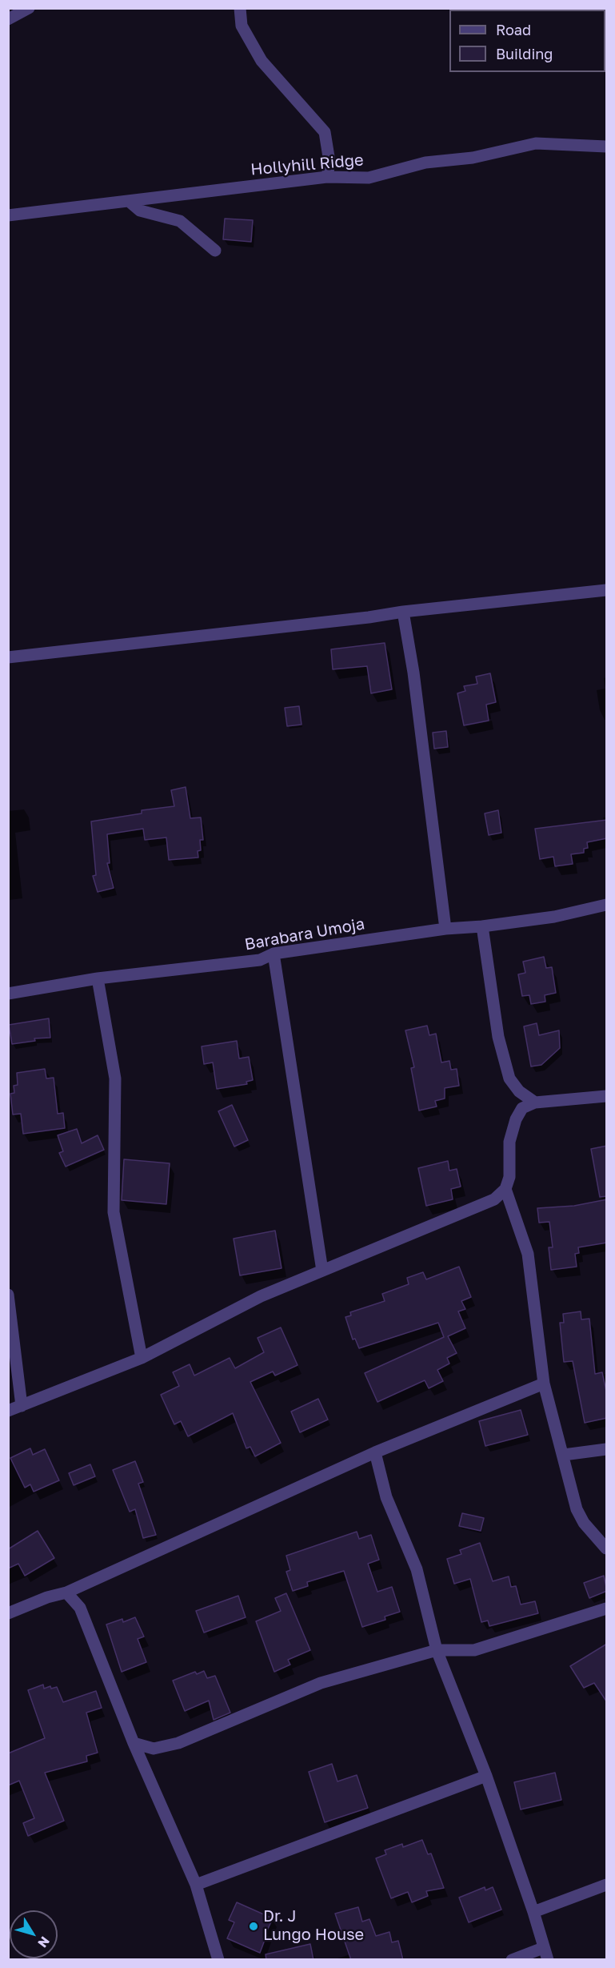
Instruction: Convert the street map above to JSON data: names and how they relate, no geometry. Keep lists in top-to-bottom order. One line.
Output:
{"streets":{"street":["Hollyhill Ridge","Barabara Umoja"]},"places":["Dr. J Lungo House"],"legend":["Road","Building"],"north":"bottom right"}
